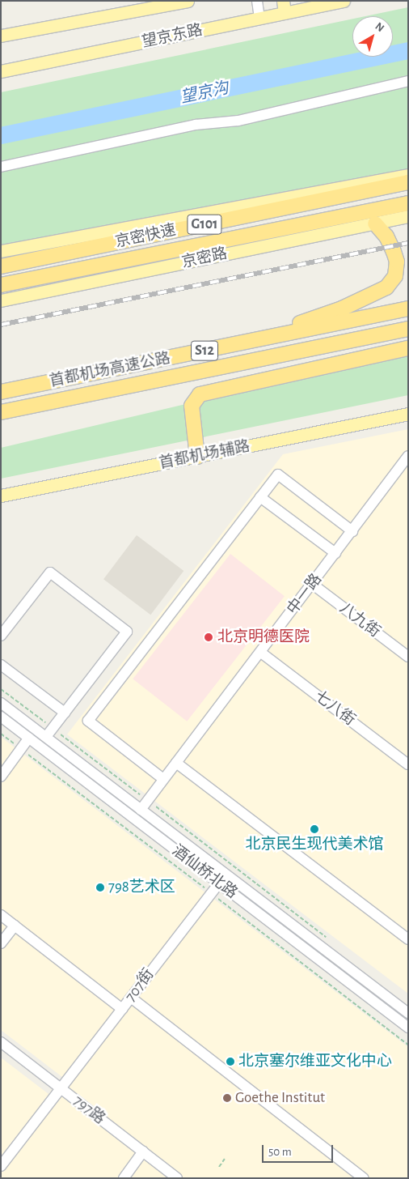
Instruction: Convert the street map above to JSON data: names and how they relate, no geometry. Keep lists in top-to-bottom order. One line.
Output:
{"streets":{"highway":["G101","京密快速","S12","首都机场高速公路"],"main road":["望京东路","京密路","首都机场辅路"],"street":["中一路","八九街","七八街","酒仙桥北路","707街","797路"]},"crossings":[["中一路","八九街"],["中一路","七八街"],["中一路","酒仙桥北路"],["酒仙桥北路","707街"],["707街","797路"]],"water":["望京沟"],"places":["北京明德医院","北京民生现代美术馆","798艺术区","北京塞尔维亚文化中心","Goethe Institut"],"scale_bar":"50 m","north":"top right"}
